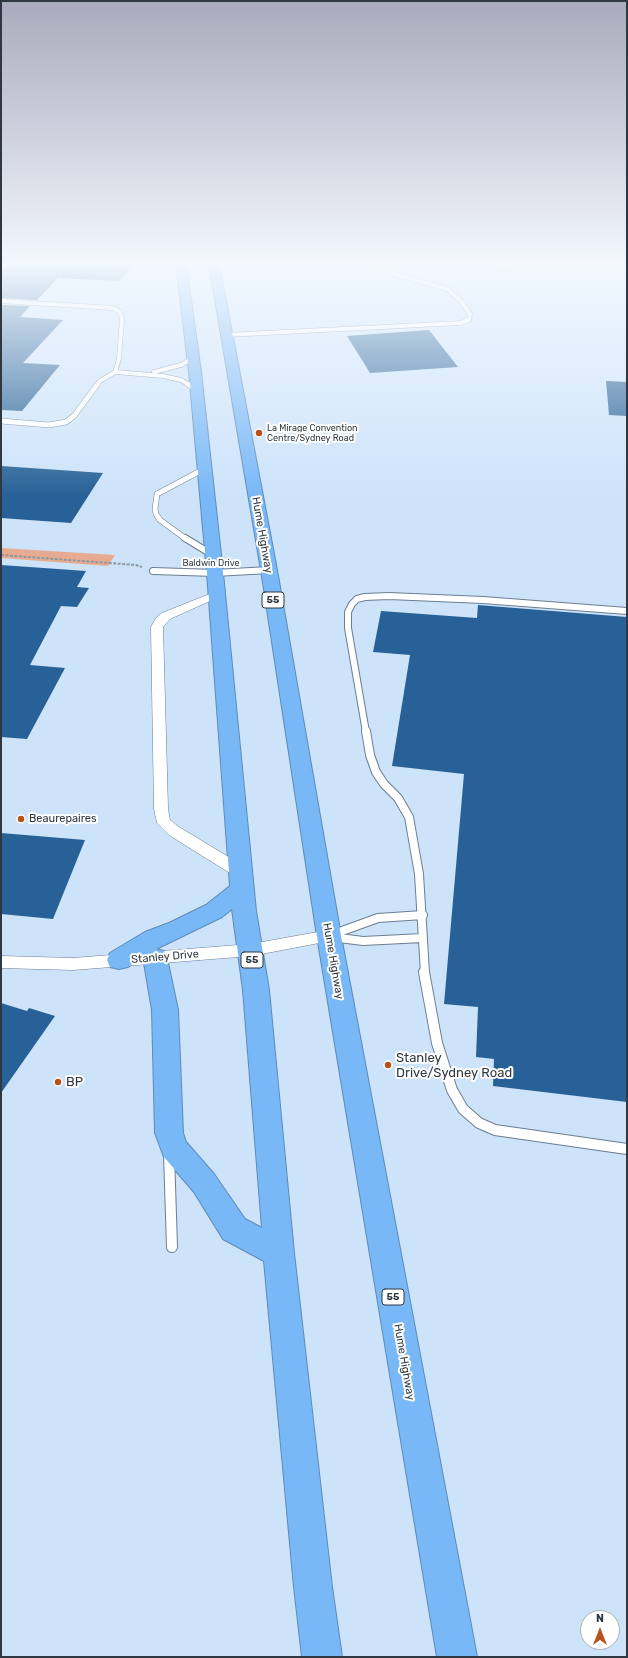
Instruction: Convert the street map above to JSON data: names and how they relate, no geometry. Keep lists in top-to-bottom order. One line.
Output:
{"streets":{"highway":["Hume Highway","55"],"street":["Stanley Drive"],"lane":["Baldwin Drive"]},"crossings":[["Hume Highway","Baldwin Drive"],["Hume Highway","Stanley Drive"],["Baldwin Drive","55"],["55","Stanley Drive"]],"places":["La Mirage Convention Centre/Sydney Road","Beaurepaires","Stanley Drive/Sydney Road","BP"],"north":"top"}
